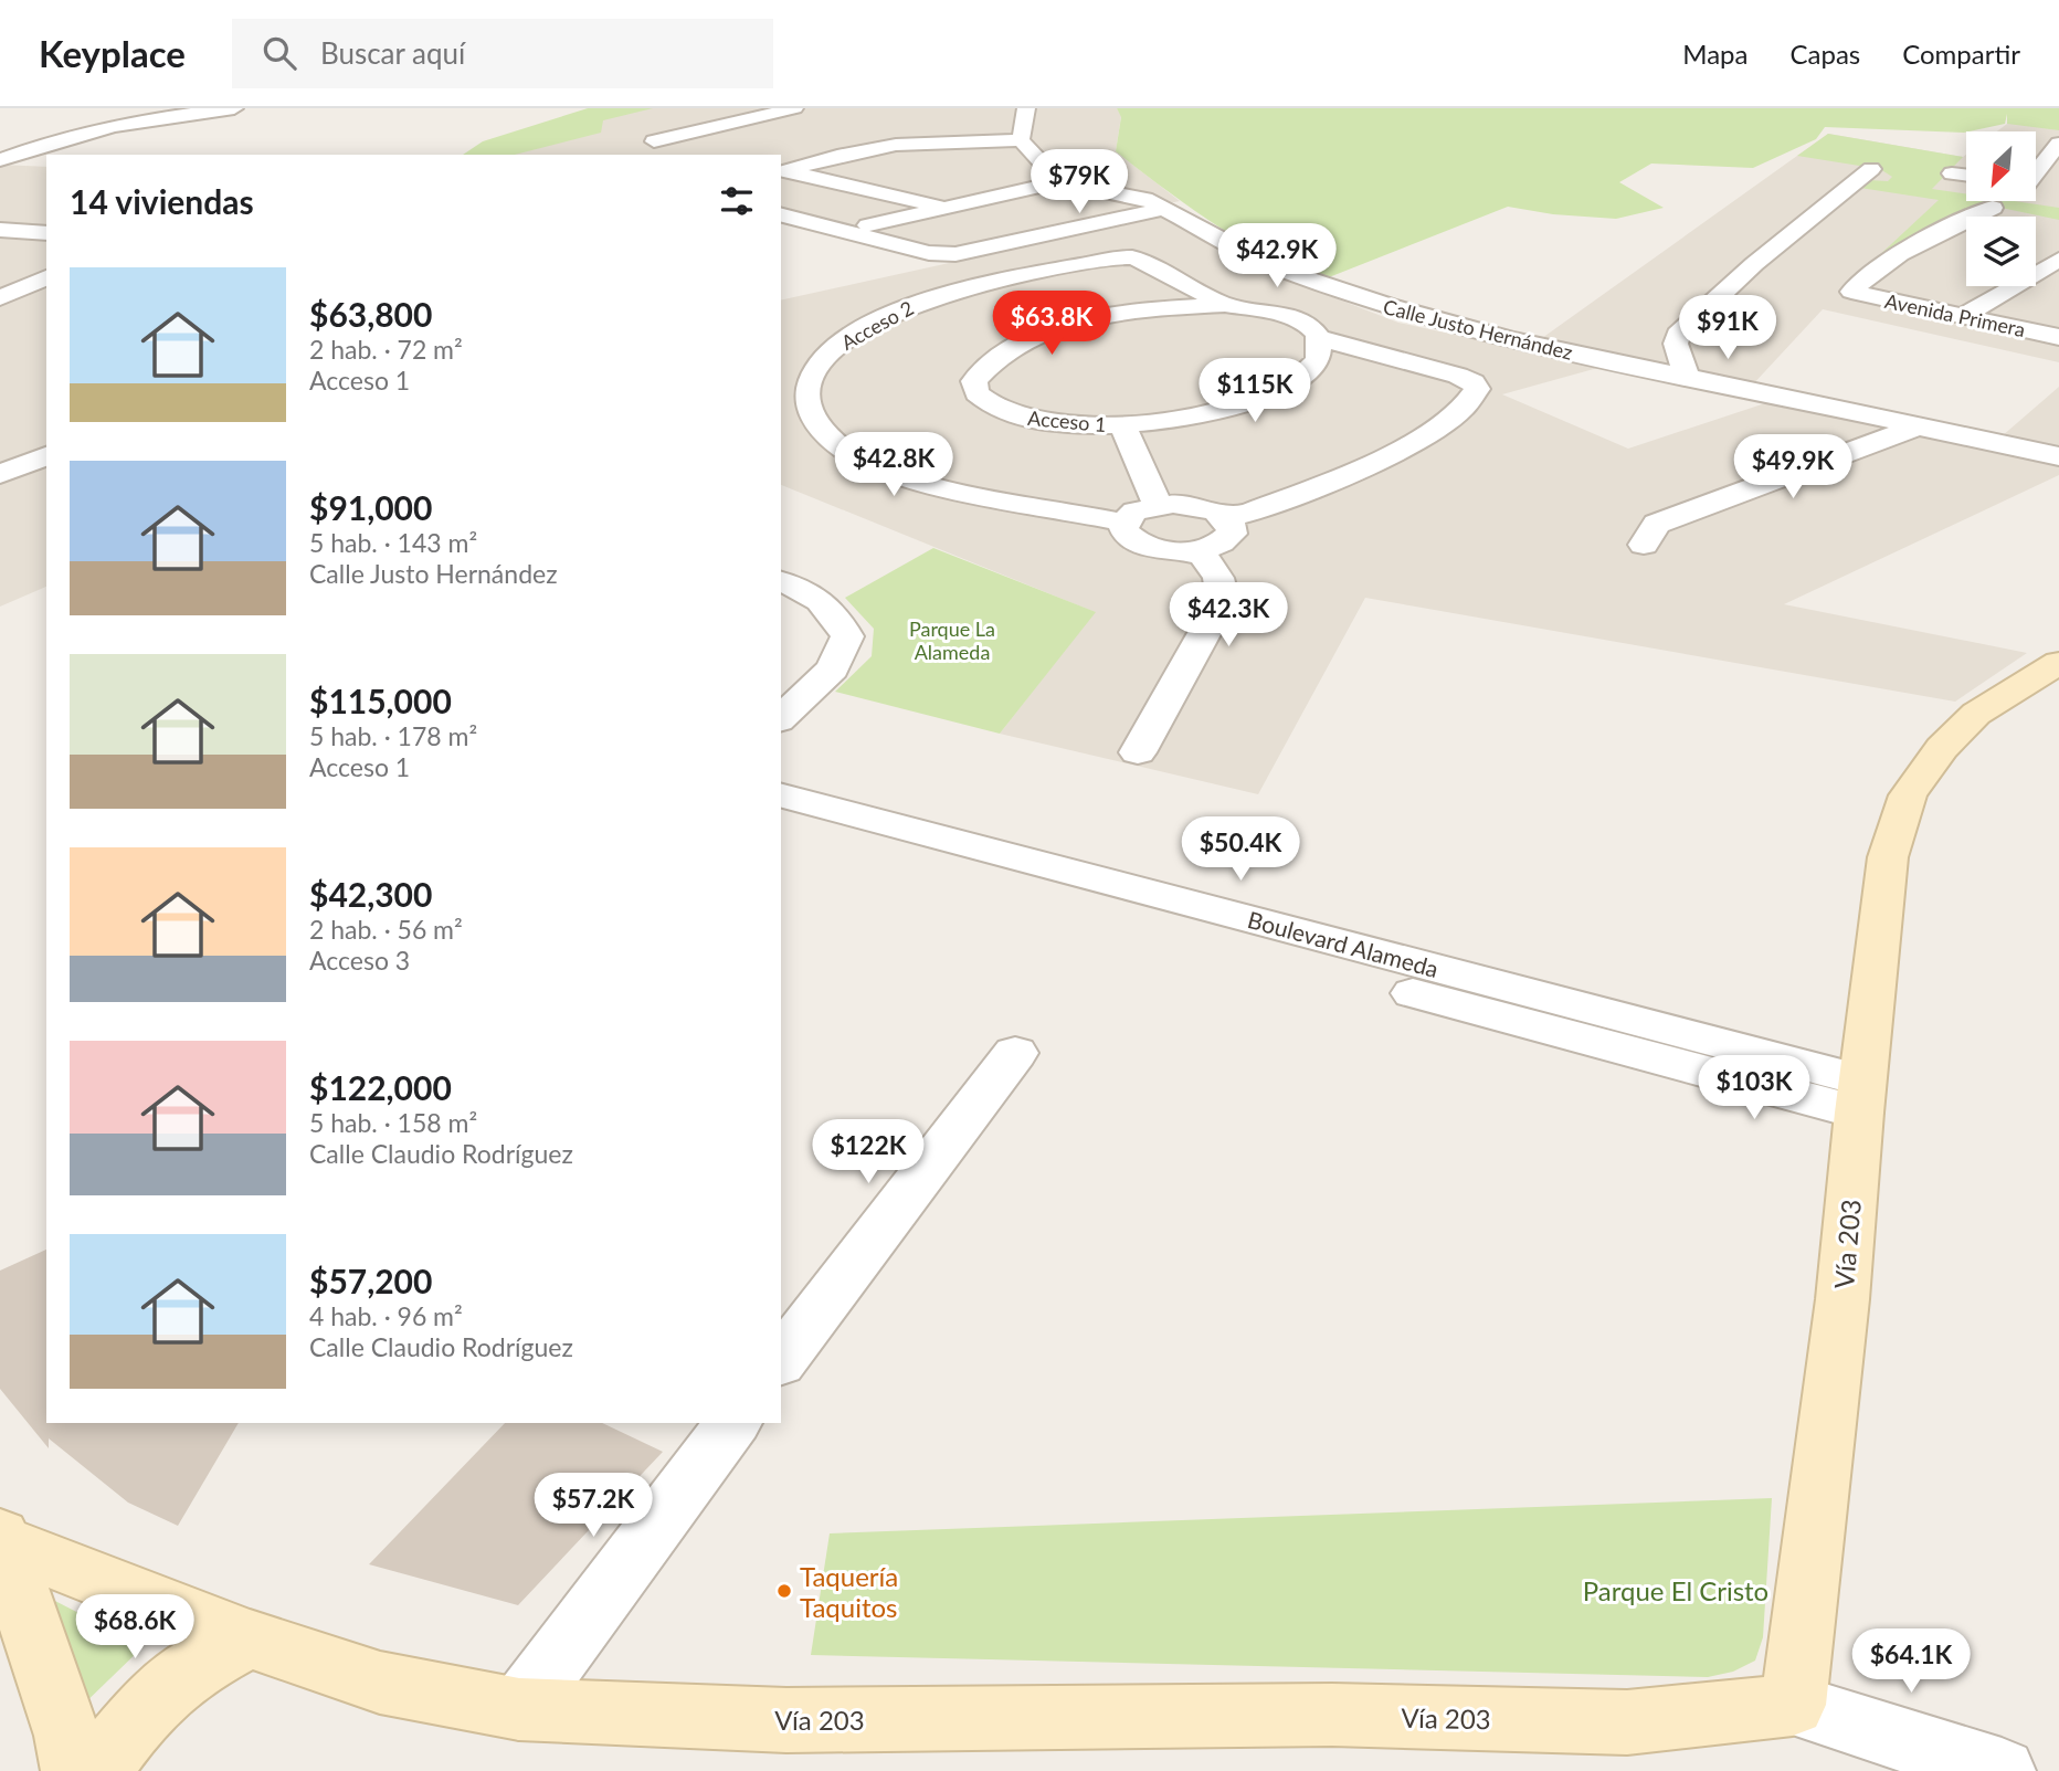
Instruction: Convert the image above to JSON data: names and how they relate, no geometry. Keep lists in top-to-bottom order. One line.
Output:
{"streets":{"main road":["Vía 203"],"street":["Avenida Primera","Acceso 2","Calle Justo Hernández","Acceso 1","Boulevard Alameda"]},"crossings":[["Acceso 2","Acceso 1"],["Calle Justo Hernández","Acceso 1"],["Boulevard Alameda","Vía 203"]],"parks":["Parque La Alameda","Parque El Cristo"],"places":["Taquería Taquitos"],"north":"bottom left","page":{"header":"Keyplace","search":"Buscar aquí","nav":["Mapa","Capas","Compartir"],"price":["$79K","$42.9K","$63.8K","$91K","$115K","$42.8K","$49.9K","$42.3K","$50.4K","$103K","$122K","$57.2K","$68.6K","$64.1K"],"heading":"14 viviendas","list":[{"name":"$63,800","note":"2 hab. · 72 m² · Acceso 1"},{"name":"$91,000","note":"5 hab. · 143 m² · Calle Justo Hernández"},{"name":"$115,000","note":"5 hab. · 178 m² · Acceso 1"},{"name":"$42,300","note":"2 hab. · 56 m² · Acceso 3"},{"name":"$122,000","note":"5 hab. · 158 m² · Calle Claudio Rodríguez"},{"name":"$57,200","note":"4 hab. · 96 m² · Calle Claudio Rodríguez"}]}}
